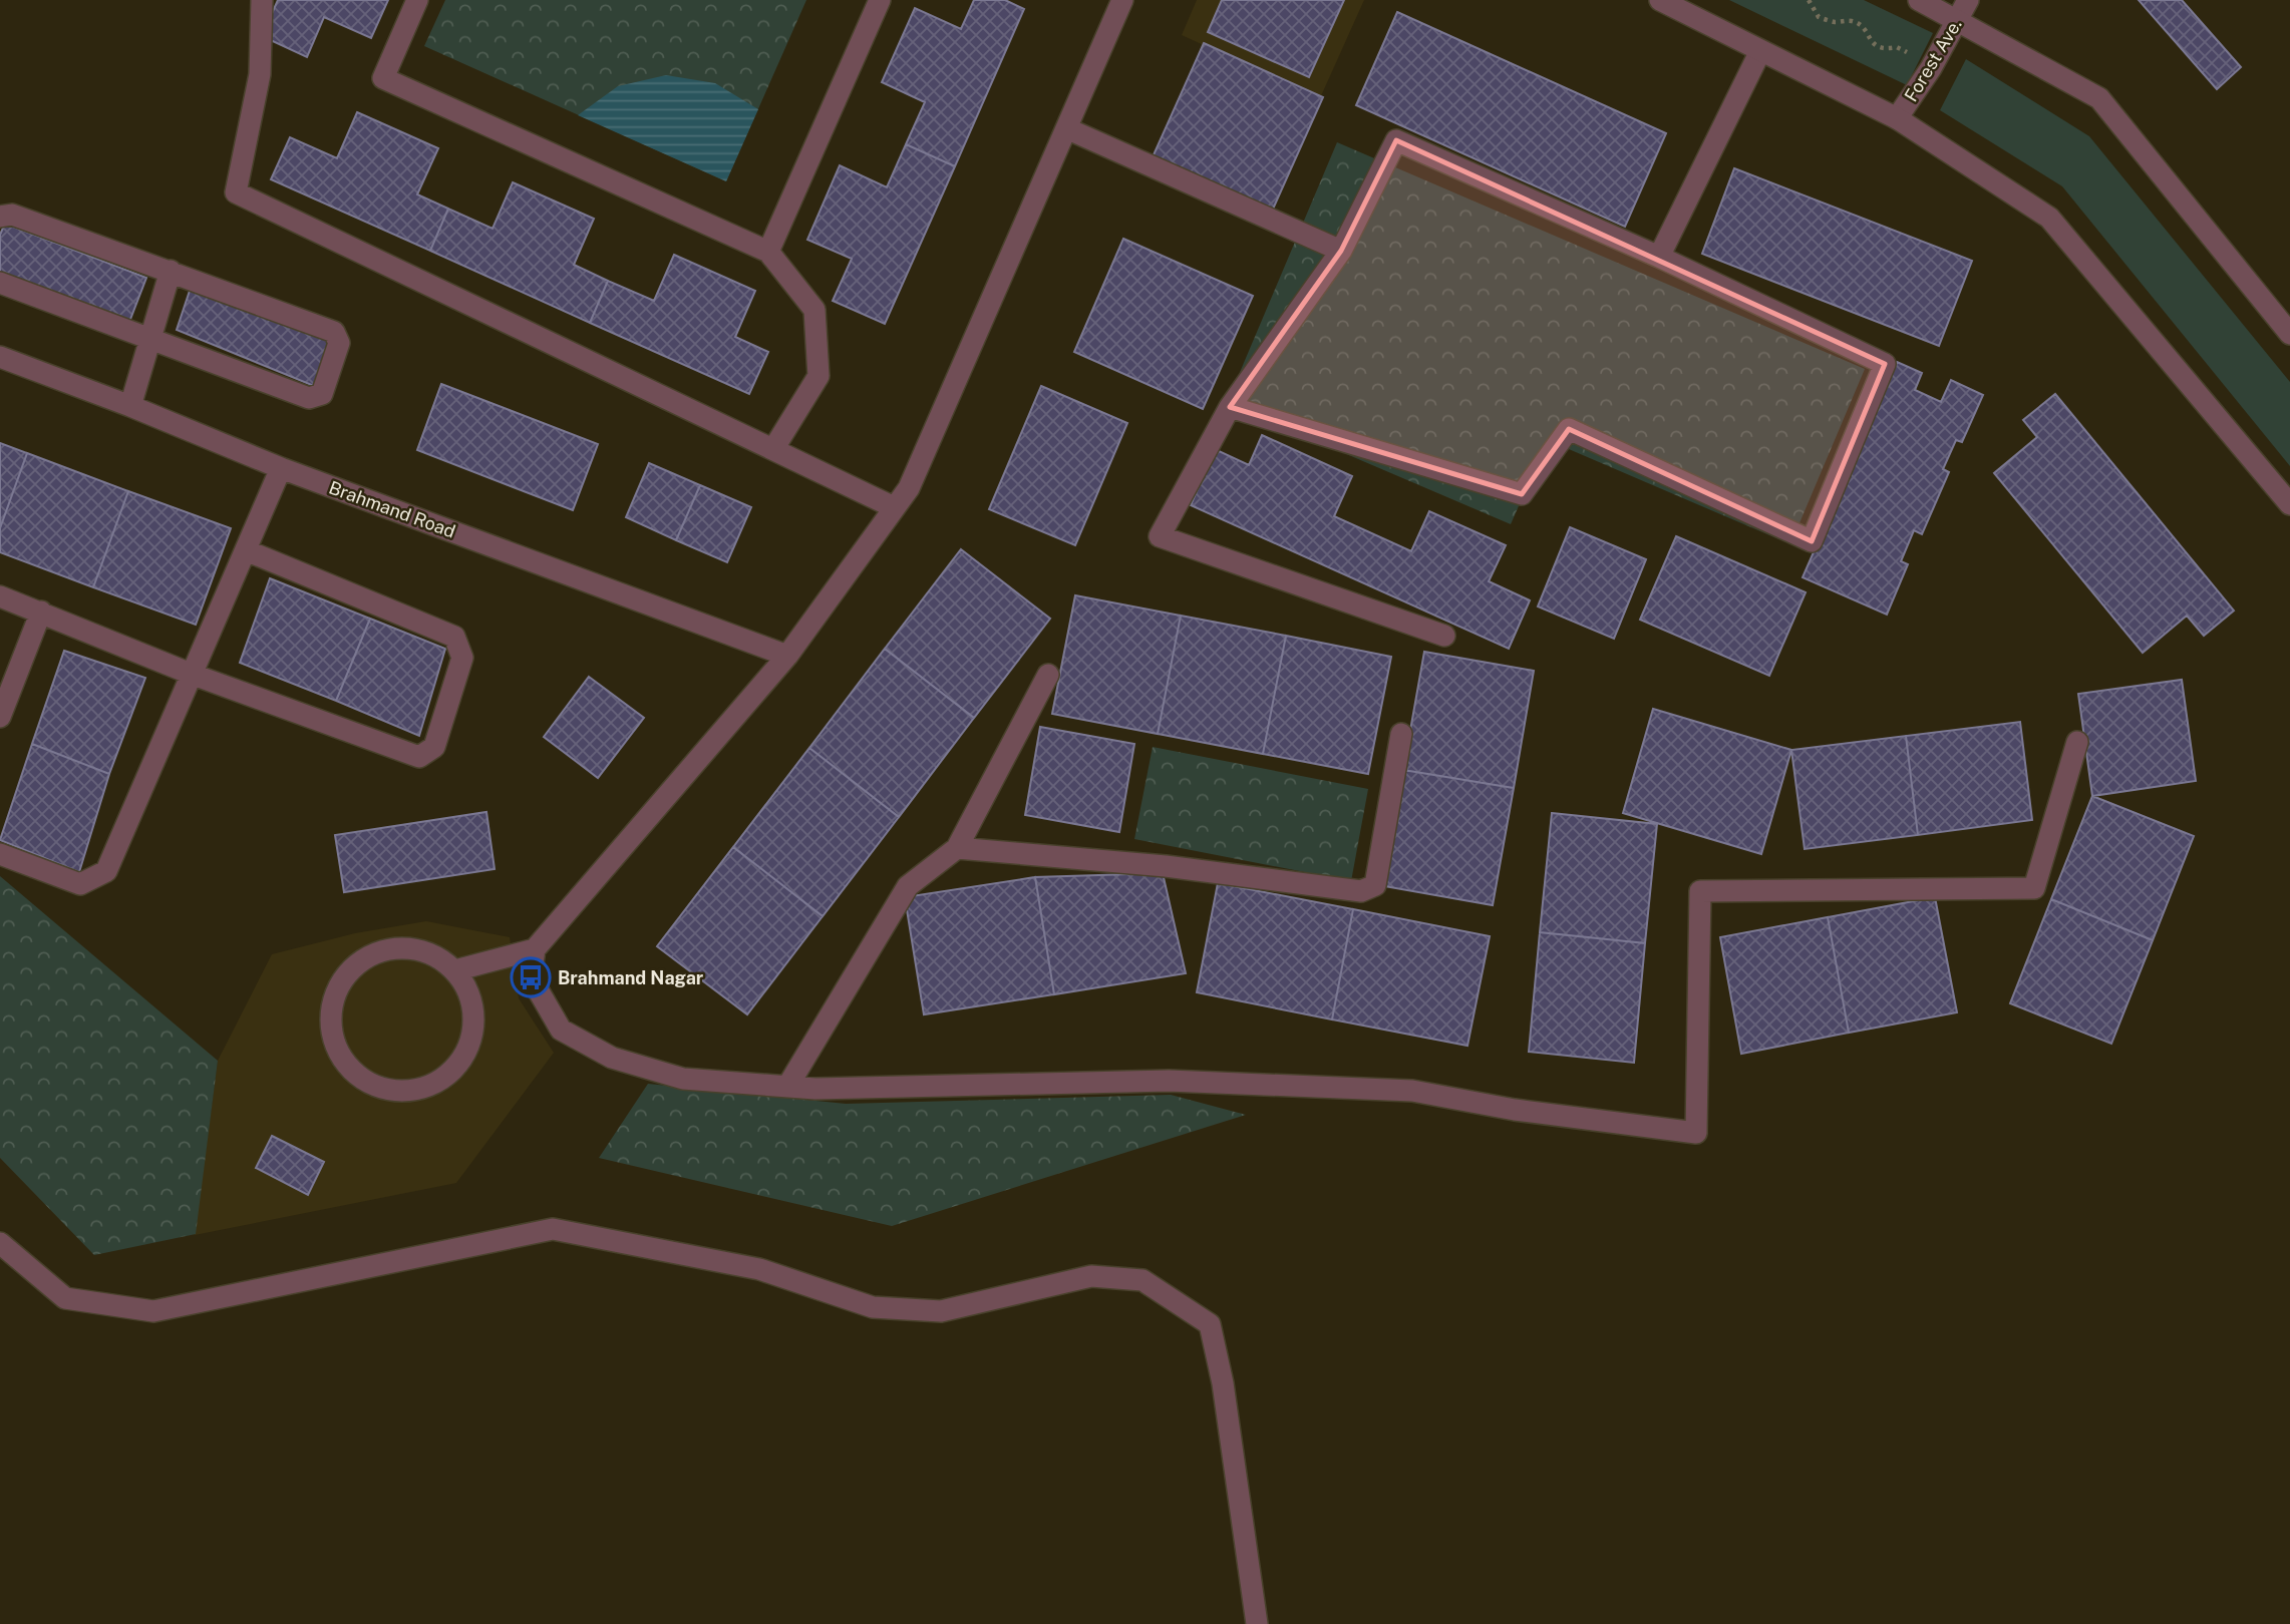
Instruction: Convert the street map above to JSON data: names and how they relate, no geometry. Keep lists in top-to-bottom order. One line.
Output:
{"streets":{"street":["Forest Ave.","Brahmand Road"]},"places":{"bus stop":["Brahmand Nagar"]}}
